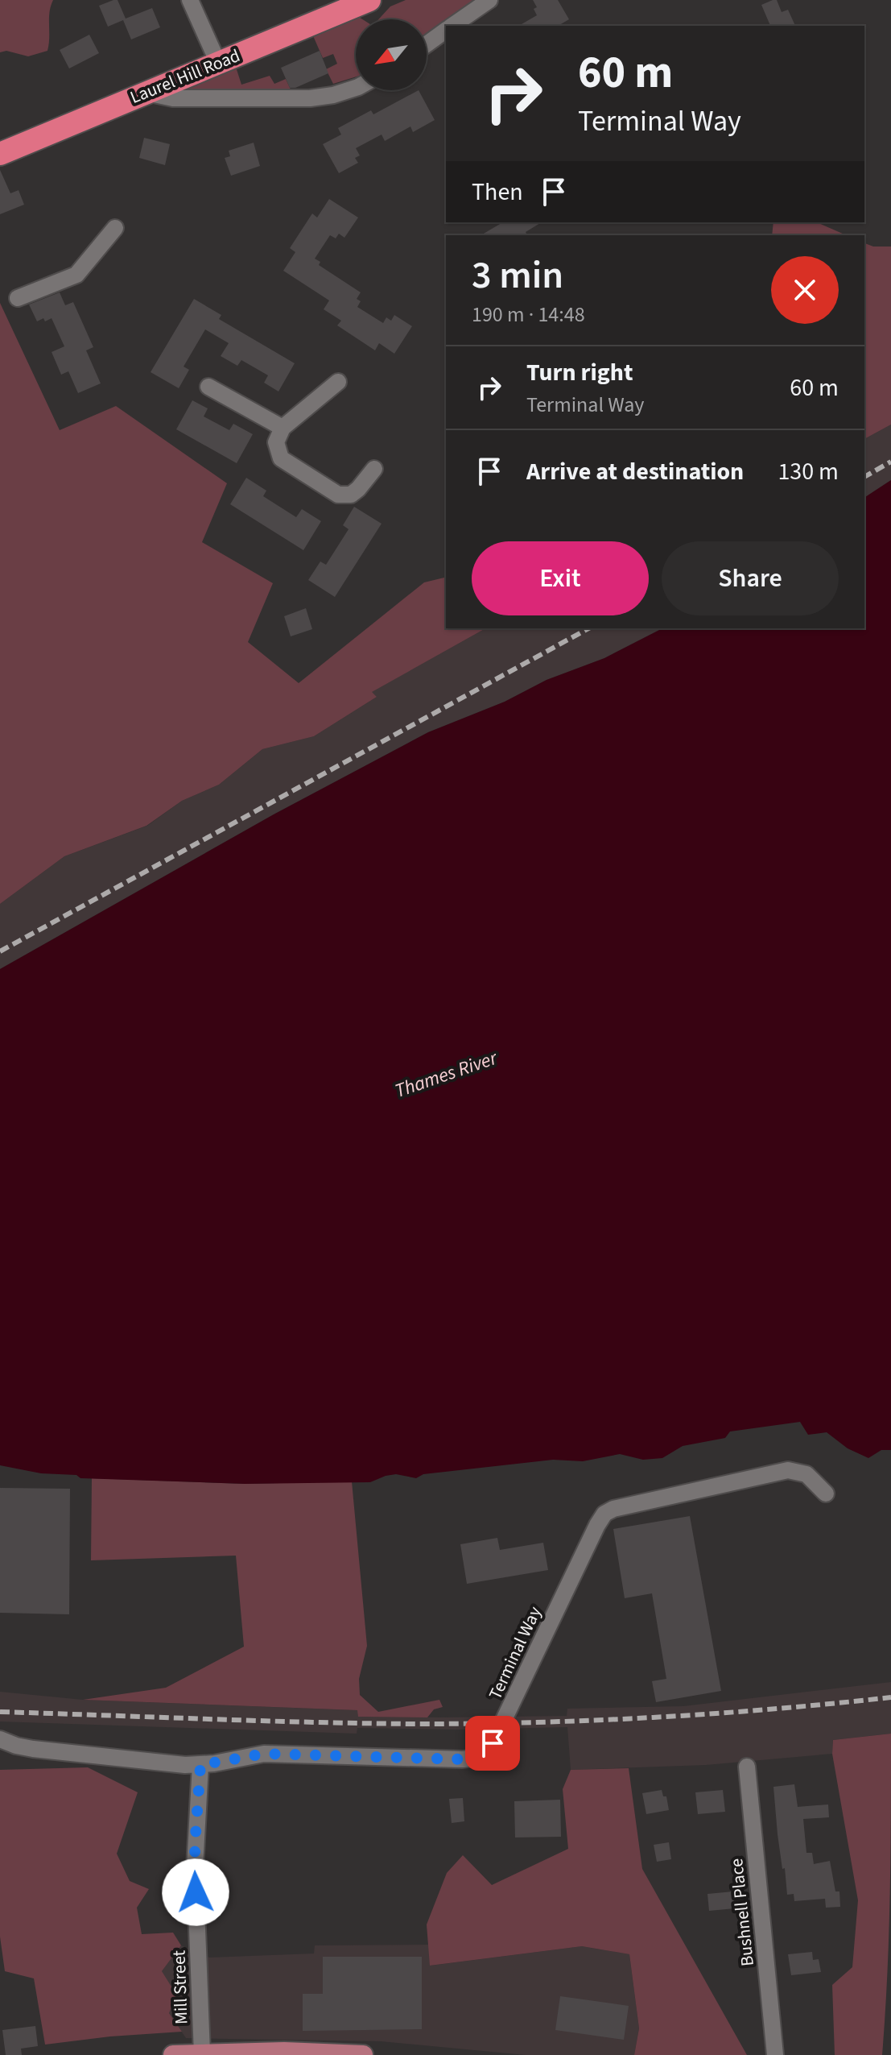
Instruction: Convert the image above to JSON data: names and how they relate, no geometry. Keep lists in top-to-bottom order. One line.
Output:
{"streets":{"highway":["Laurel Hill Road"],"street":["Terminal Way","Bushnell Place","Mill Street"]},"crossings":[["Terminal Way","Mill Street"]],"water":["Thames River"],"north":"bottom left","page":{"turn":["60 m","Terminal Way"],"then":"Then","heading":["3 min","190 m · 14:48"],"list":[{"name":"Turn right","note":"Terminal Way","value":"60 m"},{"name":"Arrive at destination","value":"130 m"}],"buttons":["Exit","Share"]}}
